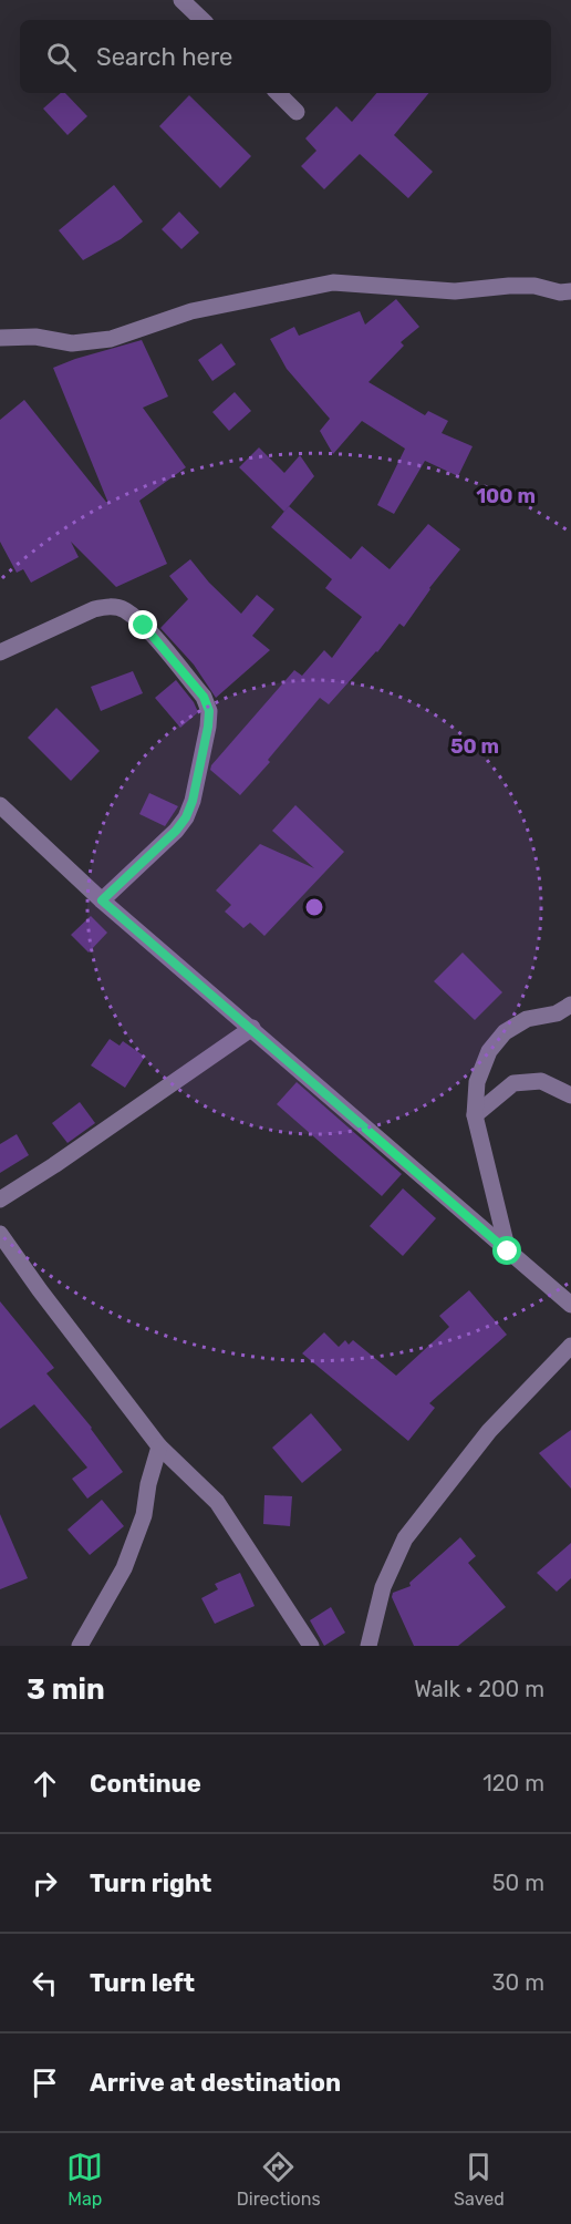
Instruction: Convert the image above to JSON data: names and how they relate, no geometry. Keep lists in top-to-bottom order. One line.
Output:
{"page":{"search":"Search here","heading":["3 min","Walk · 200 m"],"list":[["Continue","120 m"],["Turn right","50 m"],["Turn left","30 m"],"Arrive at destination"],"nav":["Map","Directions","Saved"]},"rings":["100 m","50 m"]}
